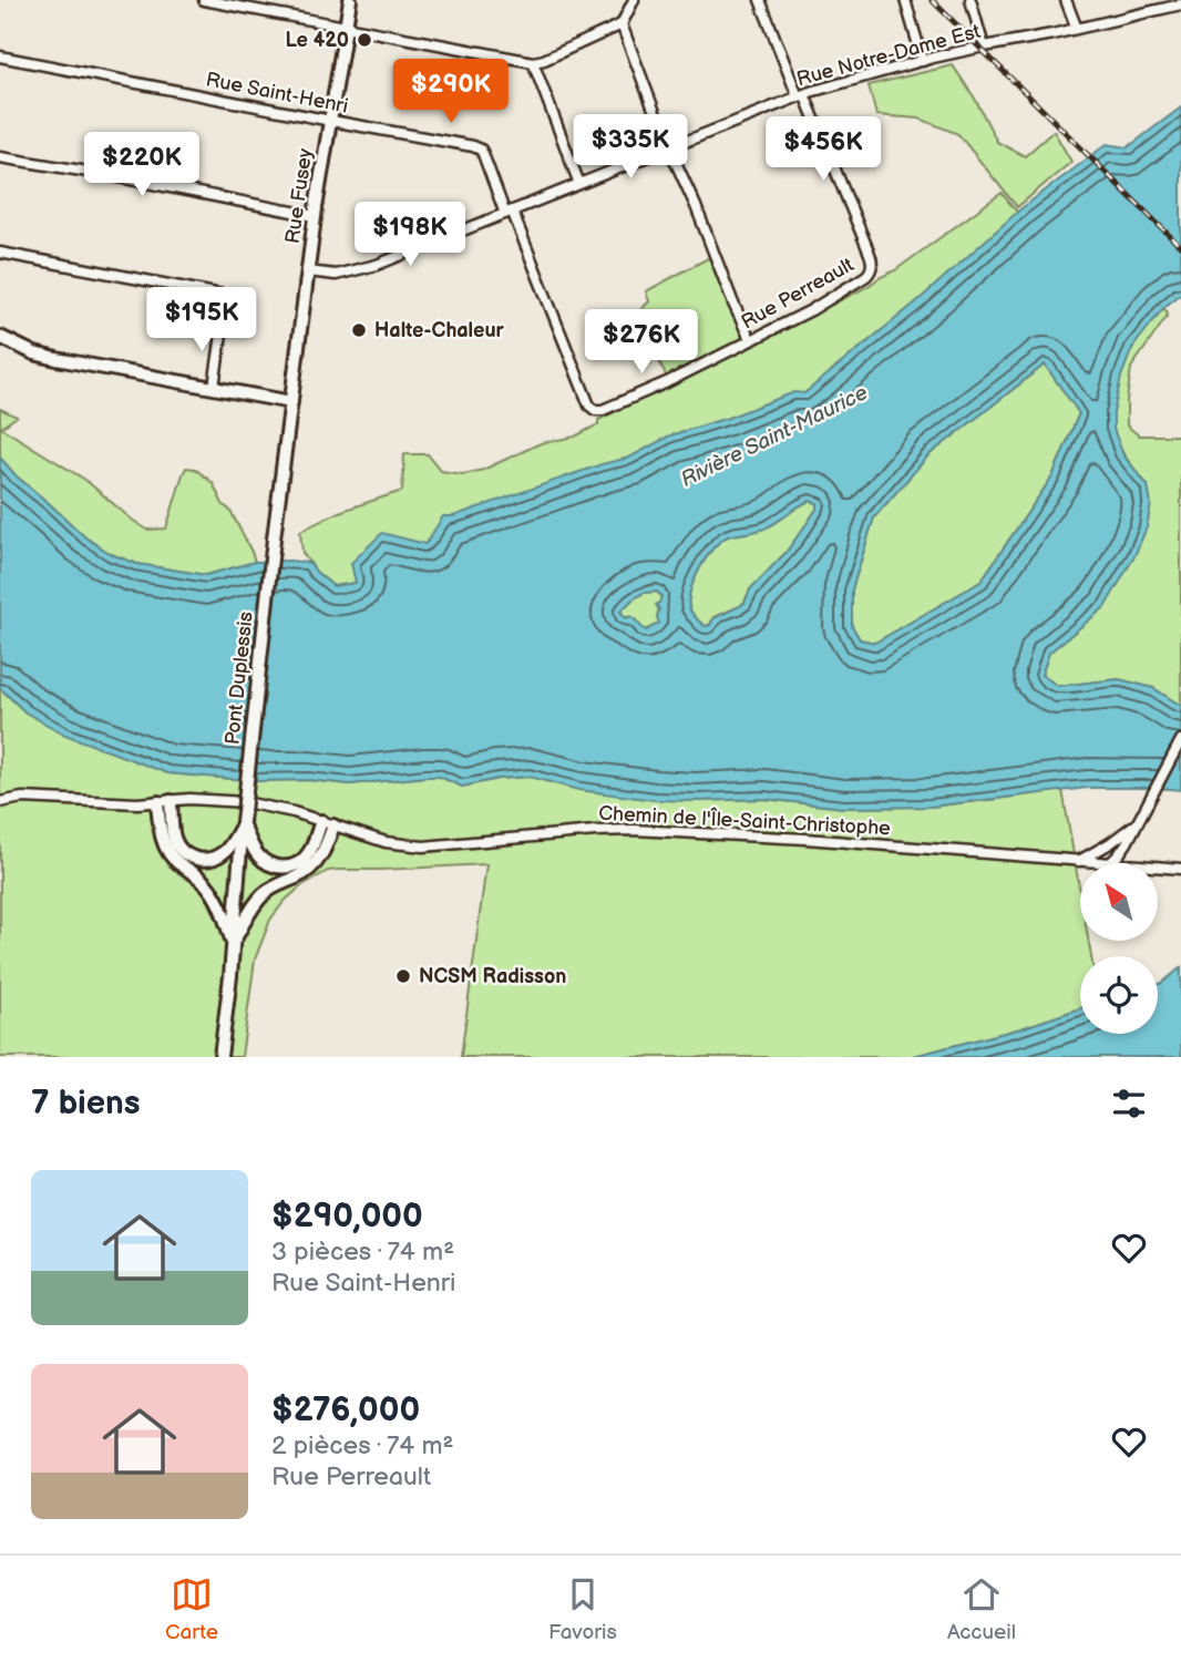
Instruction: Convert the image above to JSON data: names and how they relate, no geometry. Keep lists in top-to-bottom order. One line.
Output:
{"streets":{"main road":["Rue Fusey","Pont Duplessis"],"street":["Rue Notre-Dame Est","Rue Saint-Henri","Rue Perreault","Chemin de l'Île-Saint-Christophe"]},"crossings":[["Rue Notre-Dame Est","Rue Saint-Henri"],["Rue Notre-Dame Est","Rue Fusey"],["Rue Notre-Dame Est","Rue Perreault"],["Rue Saint-Henri","Rue Fusey"],["Rue Saint-Henri","Rue Perreault"],["Rue Fusey","Pont Duplessis"]],"water":["Rivière Saint-Maurice"],"places":["Le 420","Halte-Chaleur","NCSM Radisson"],"north":"top left","page":{"price":["$290K","$335K","$456K","$220K","$198K","$195K","$276K"],"heading":"7 biens","list":[{"name":"$290,000","note":"3 pièces · 74 m² · Rue Saint-Henri"},{"name":"$276,000","note":"2 pièces · 74 m² · Rue Perreault"}],"tabs":["Carte","Favoris","Accueil"]}}
